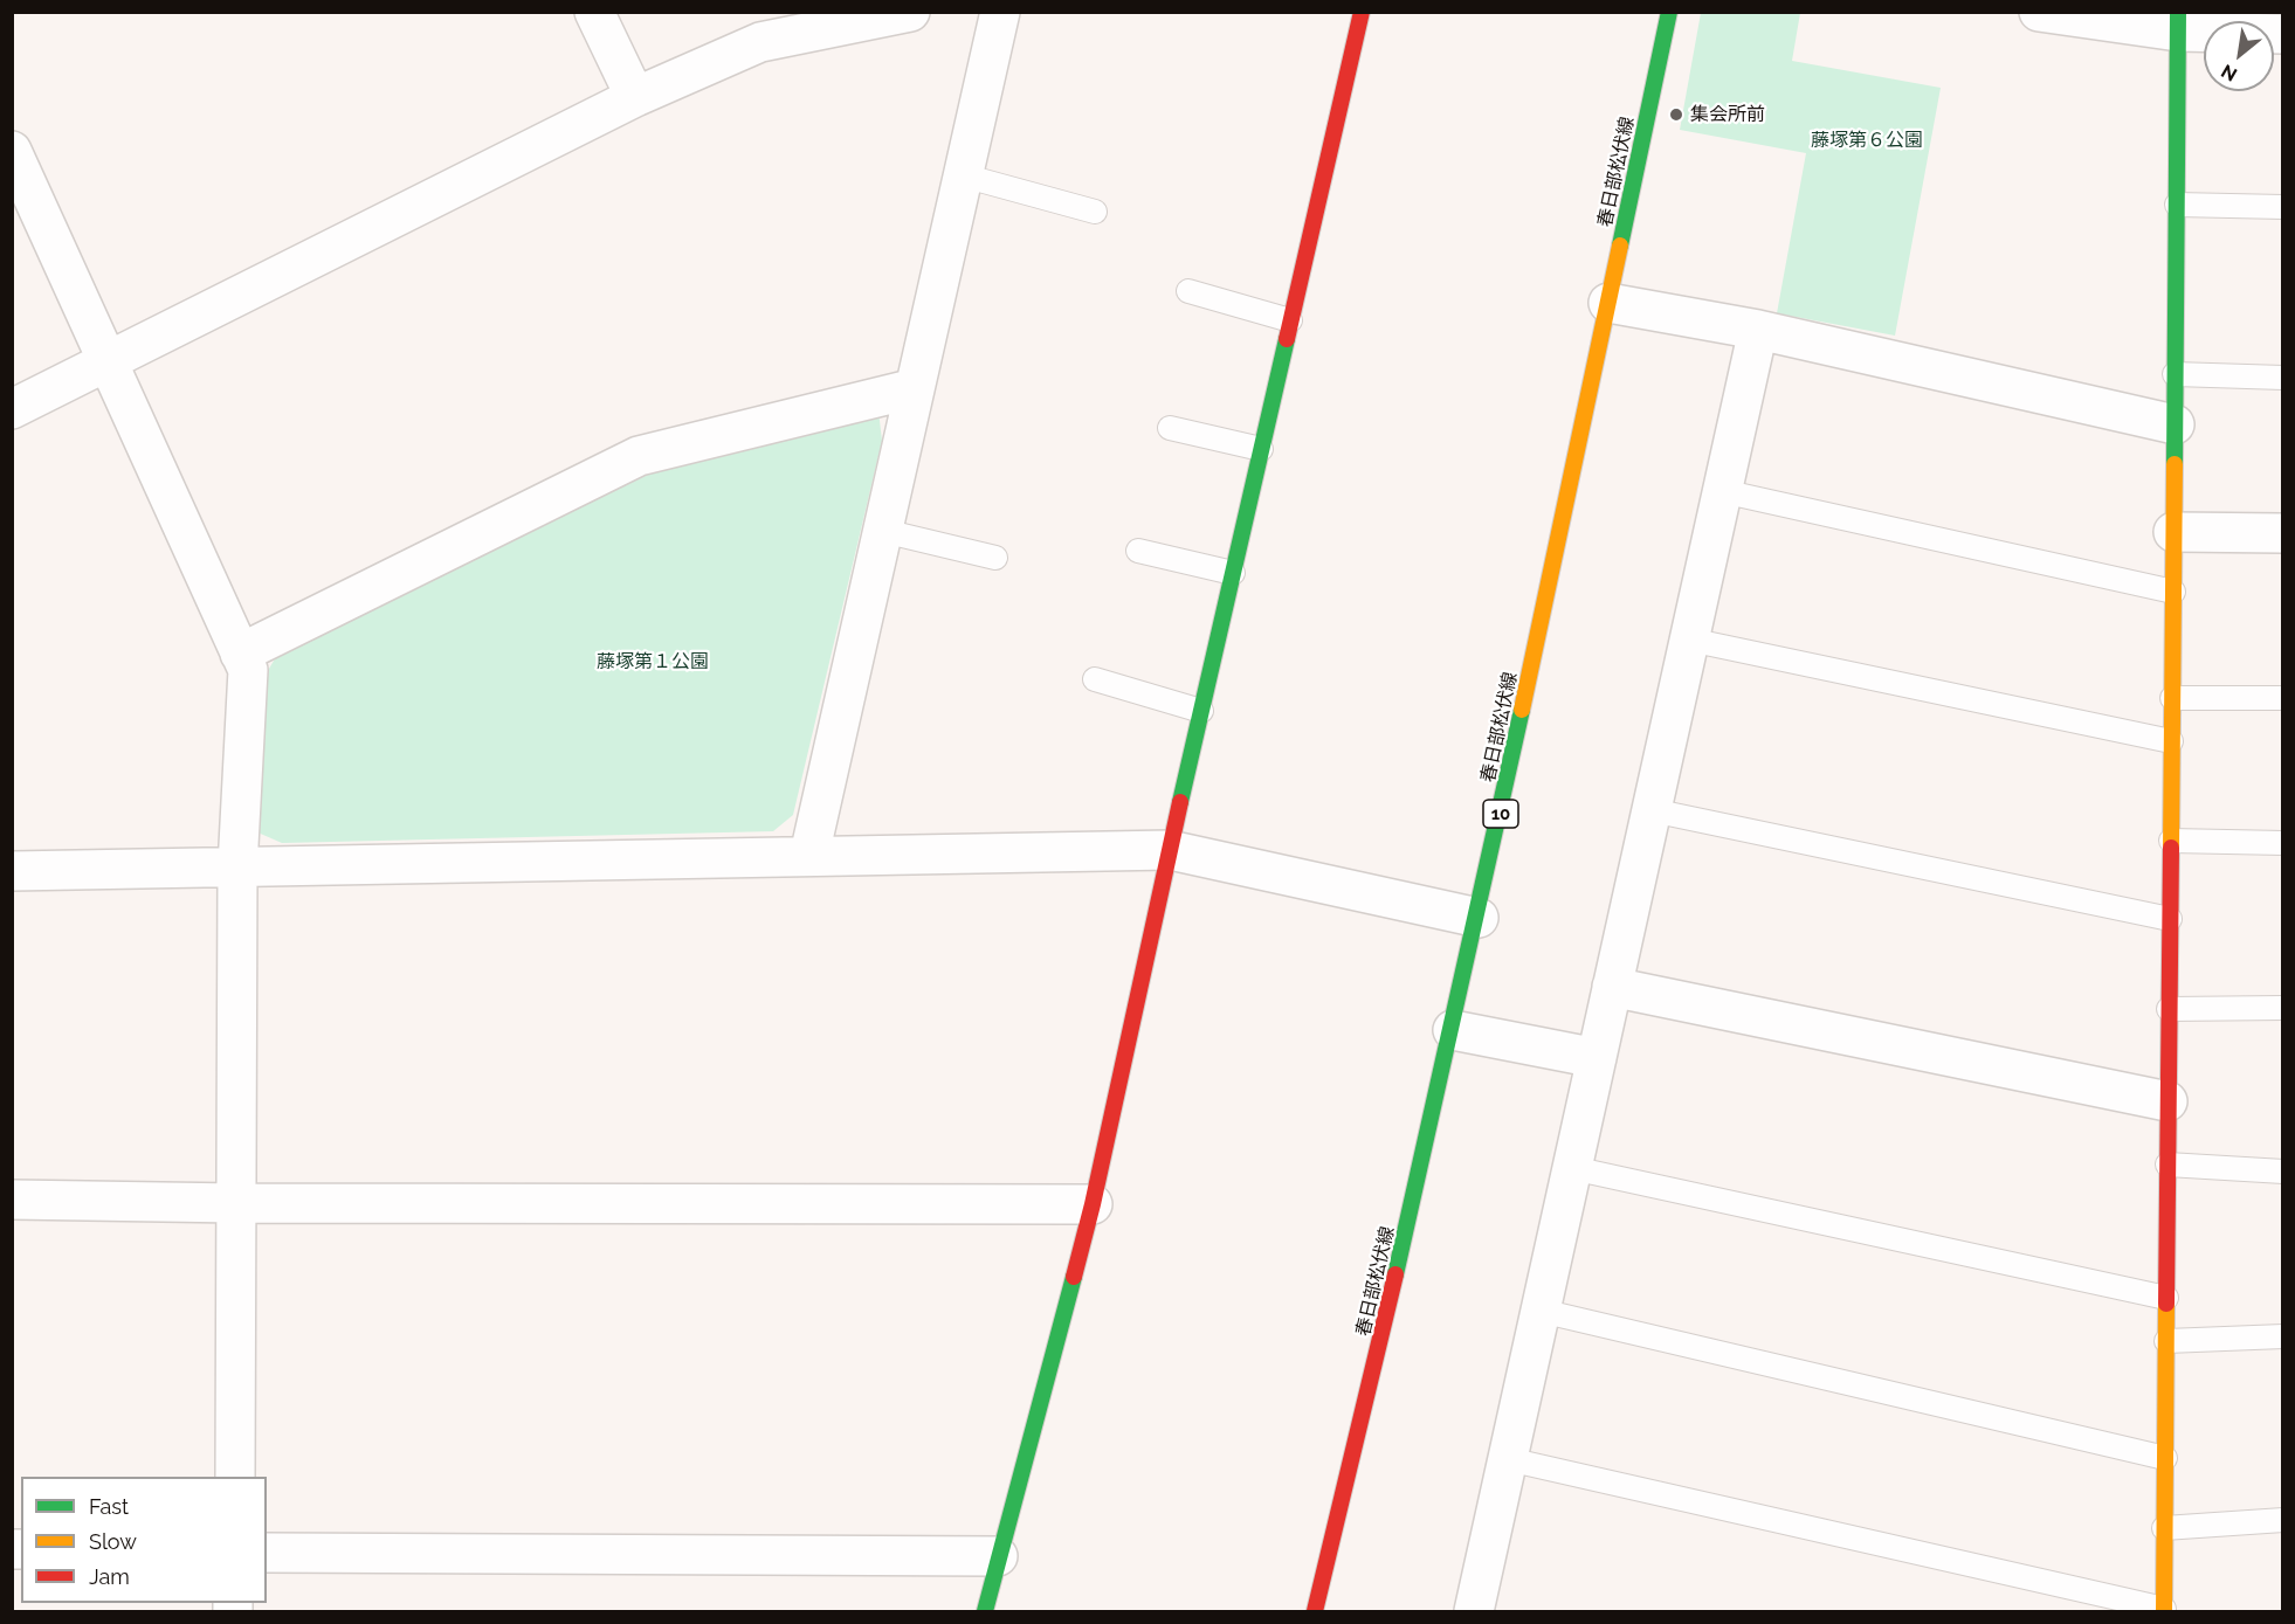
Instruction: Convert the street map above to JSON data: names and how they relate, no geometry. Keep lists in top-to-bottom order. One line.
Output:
{"streets":{"street":["春日部松伏線","10"]},"parks":["藤塚第６公園","藤塚第１公園"],"places":["集会所前"],"legend":["Fast","Slow","Jam"],"north":"bottom left"}
